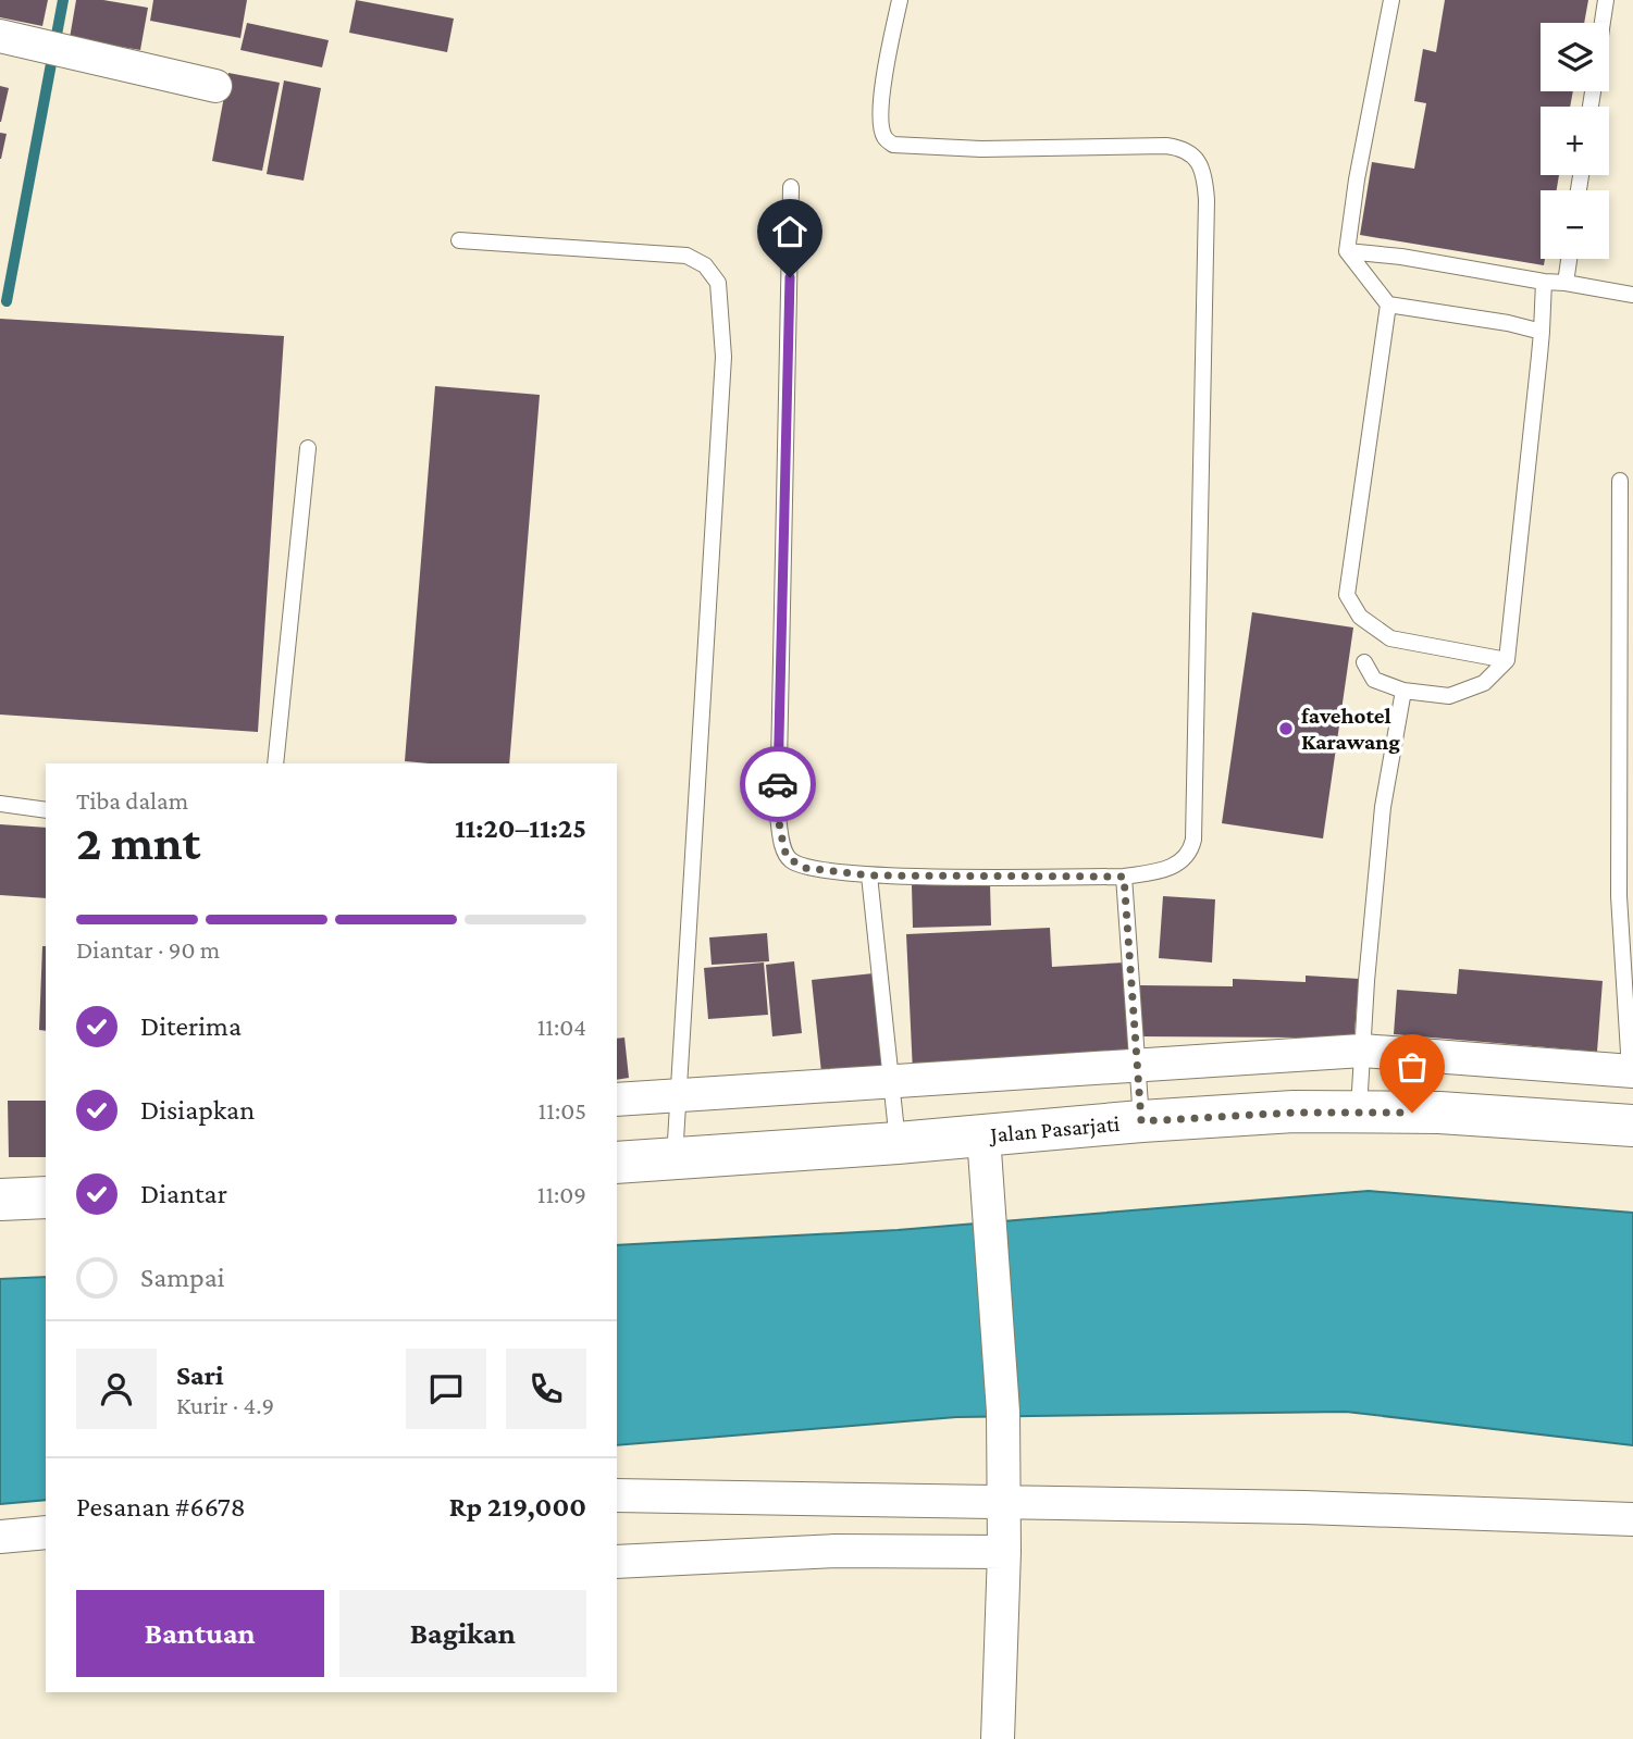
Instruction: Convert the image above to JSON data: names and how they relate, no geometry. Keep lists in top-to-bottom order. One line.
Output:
{"streets":{"main road":["Jalan Pasarjati"]},"places":["favehotel Karawang"],"page":{"map_buttons":["+","−"],"heading":["2 mnt","Tiba dalam","11:20–11:25"],"panel":["Sari","Kurir · 4.9","Pesanan #6678","Rp 219,000"],"bar":"Diantar · 90 m","list":[["Diterima","11:04"],["Disiapkan","11:05"],["Diantar","11:09"],"Sampai"],"buttons":["Bantuan","Bagikan"]}}
